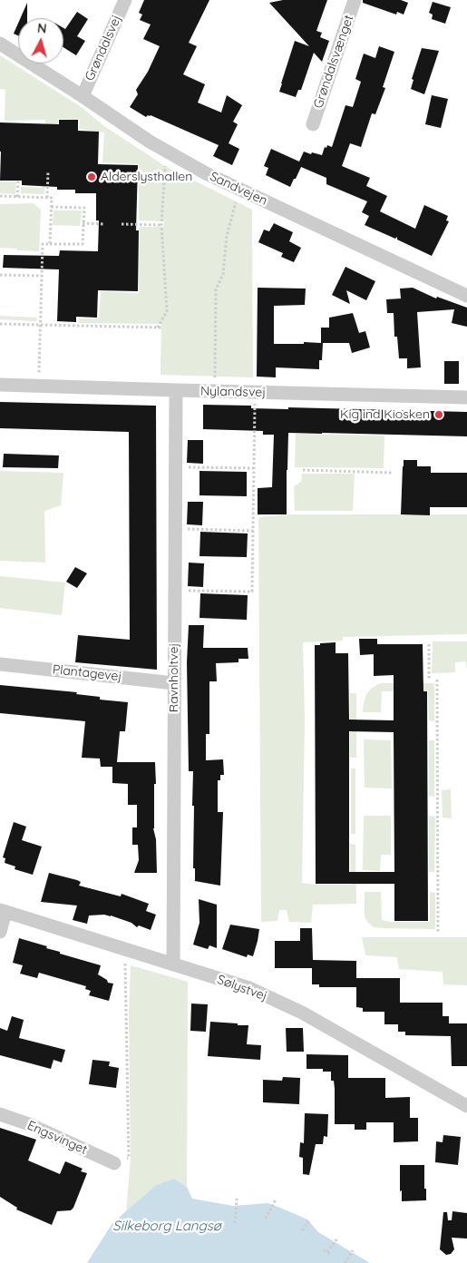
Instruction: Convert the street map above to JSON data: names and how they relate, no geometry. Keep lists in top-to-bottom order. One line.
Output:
{"streets":{"street":["Grøndalsvej","Grøndalsvænget","Sandvejen","Nylandsvej","Plantagevej","Ravnholtvej","Sølystvej","Engsvinget"]},"crossings":[["Grøndalsvej","Sandvejen"],["Nylandsvej","Ravnholtvej"],["Plantagevej","Ravnholtvej"],["Ravnholtvej","Sølystvej"]],"water":["Silkeborg Langsø"],"places":["Alderslysthallen","Kig ind Kiosken"],"north":"top"}
